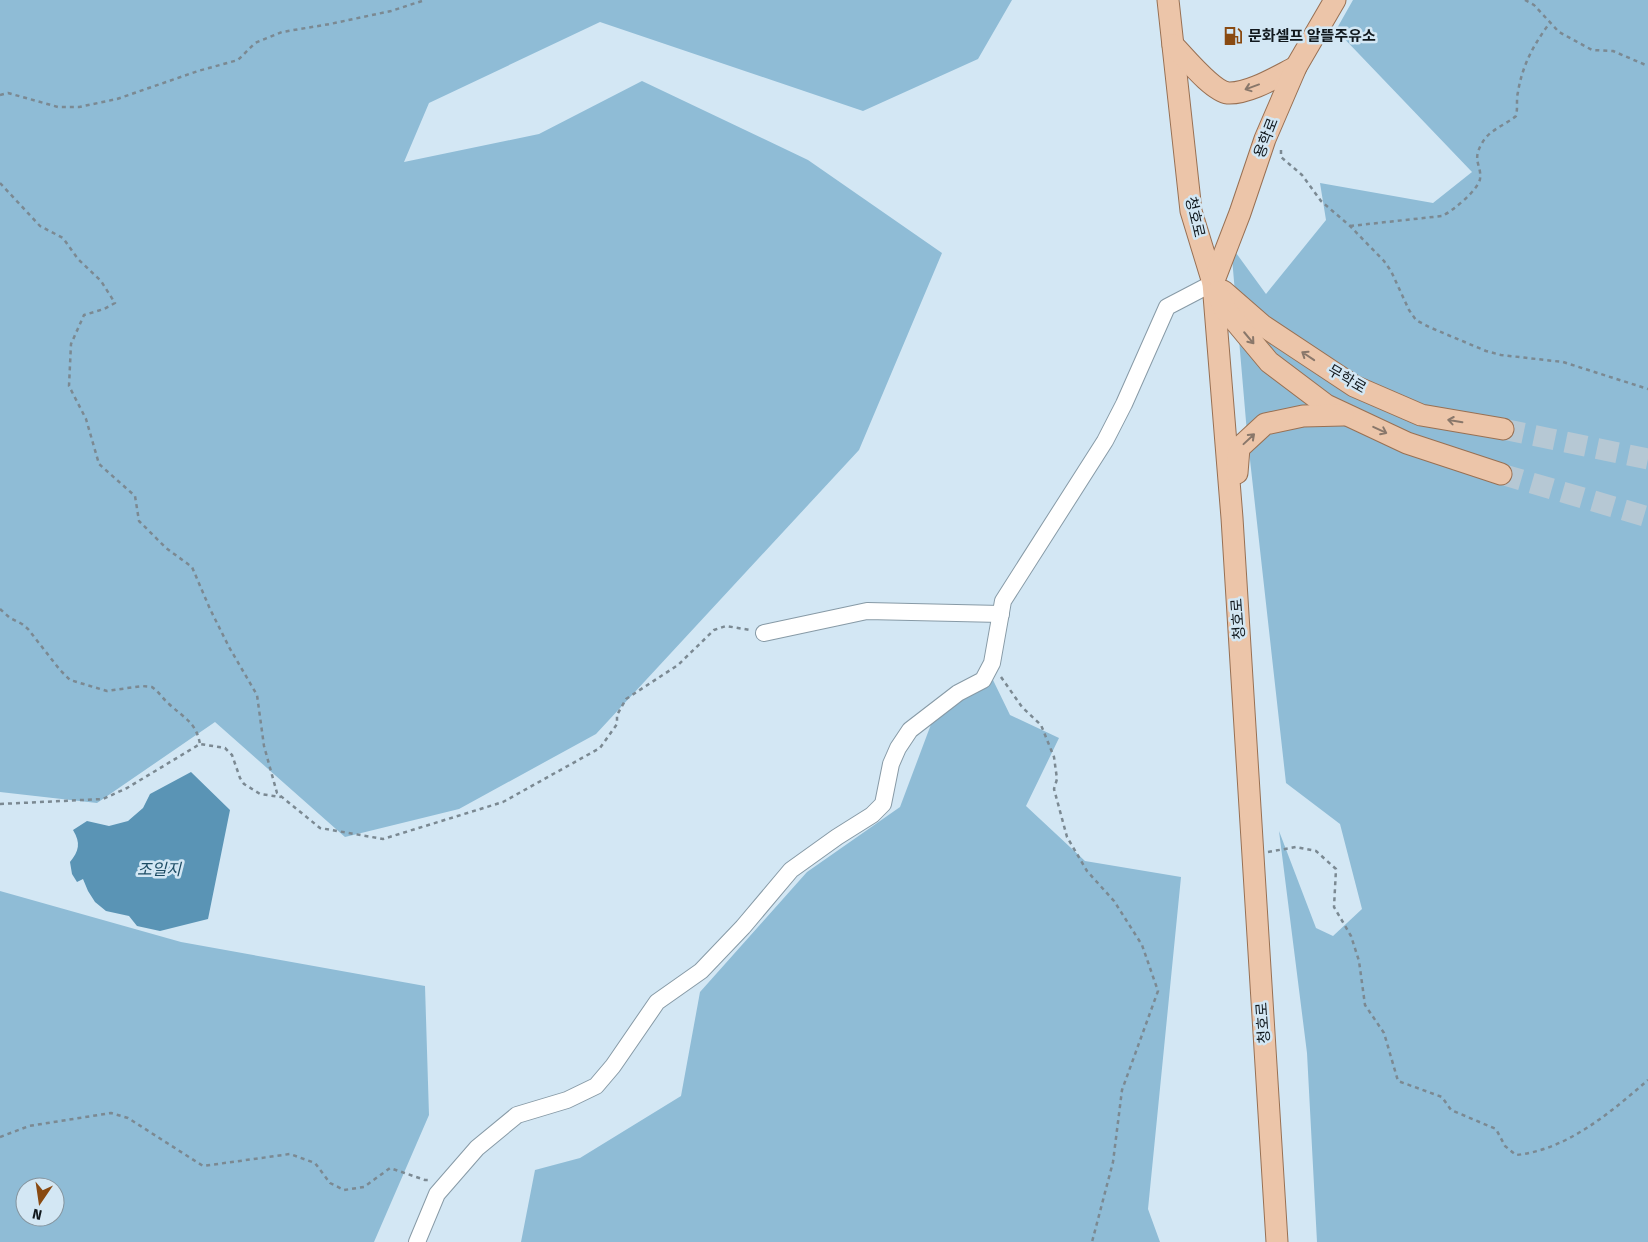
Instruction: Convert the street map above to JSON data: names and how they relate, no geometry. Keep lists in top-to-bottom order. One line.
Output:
{"streets":{"main road":["용학로","청호로","무학로"]},"crossings":[["용학로","청호로"],["용학로","무학로"],["청호로","무학로"]],"water":["조일지"],"places":{"fuel station":["문화셀프 알뜰주유소"]},"north":"bottom"}
